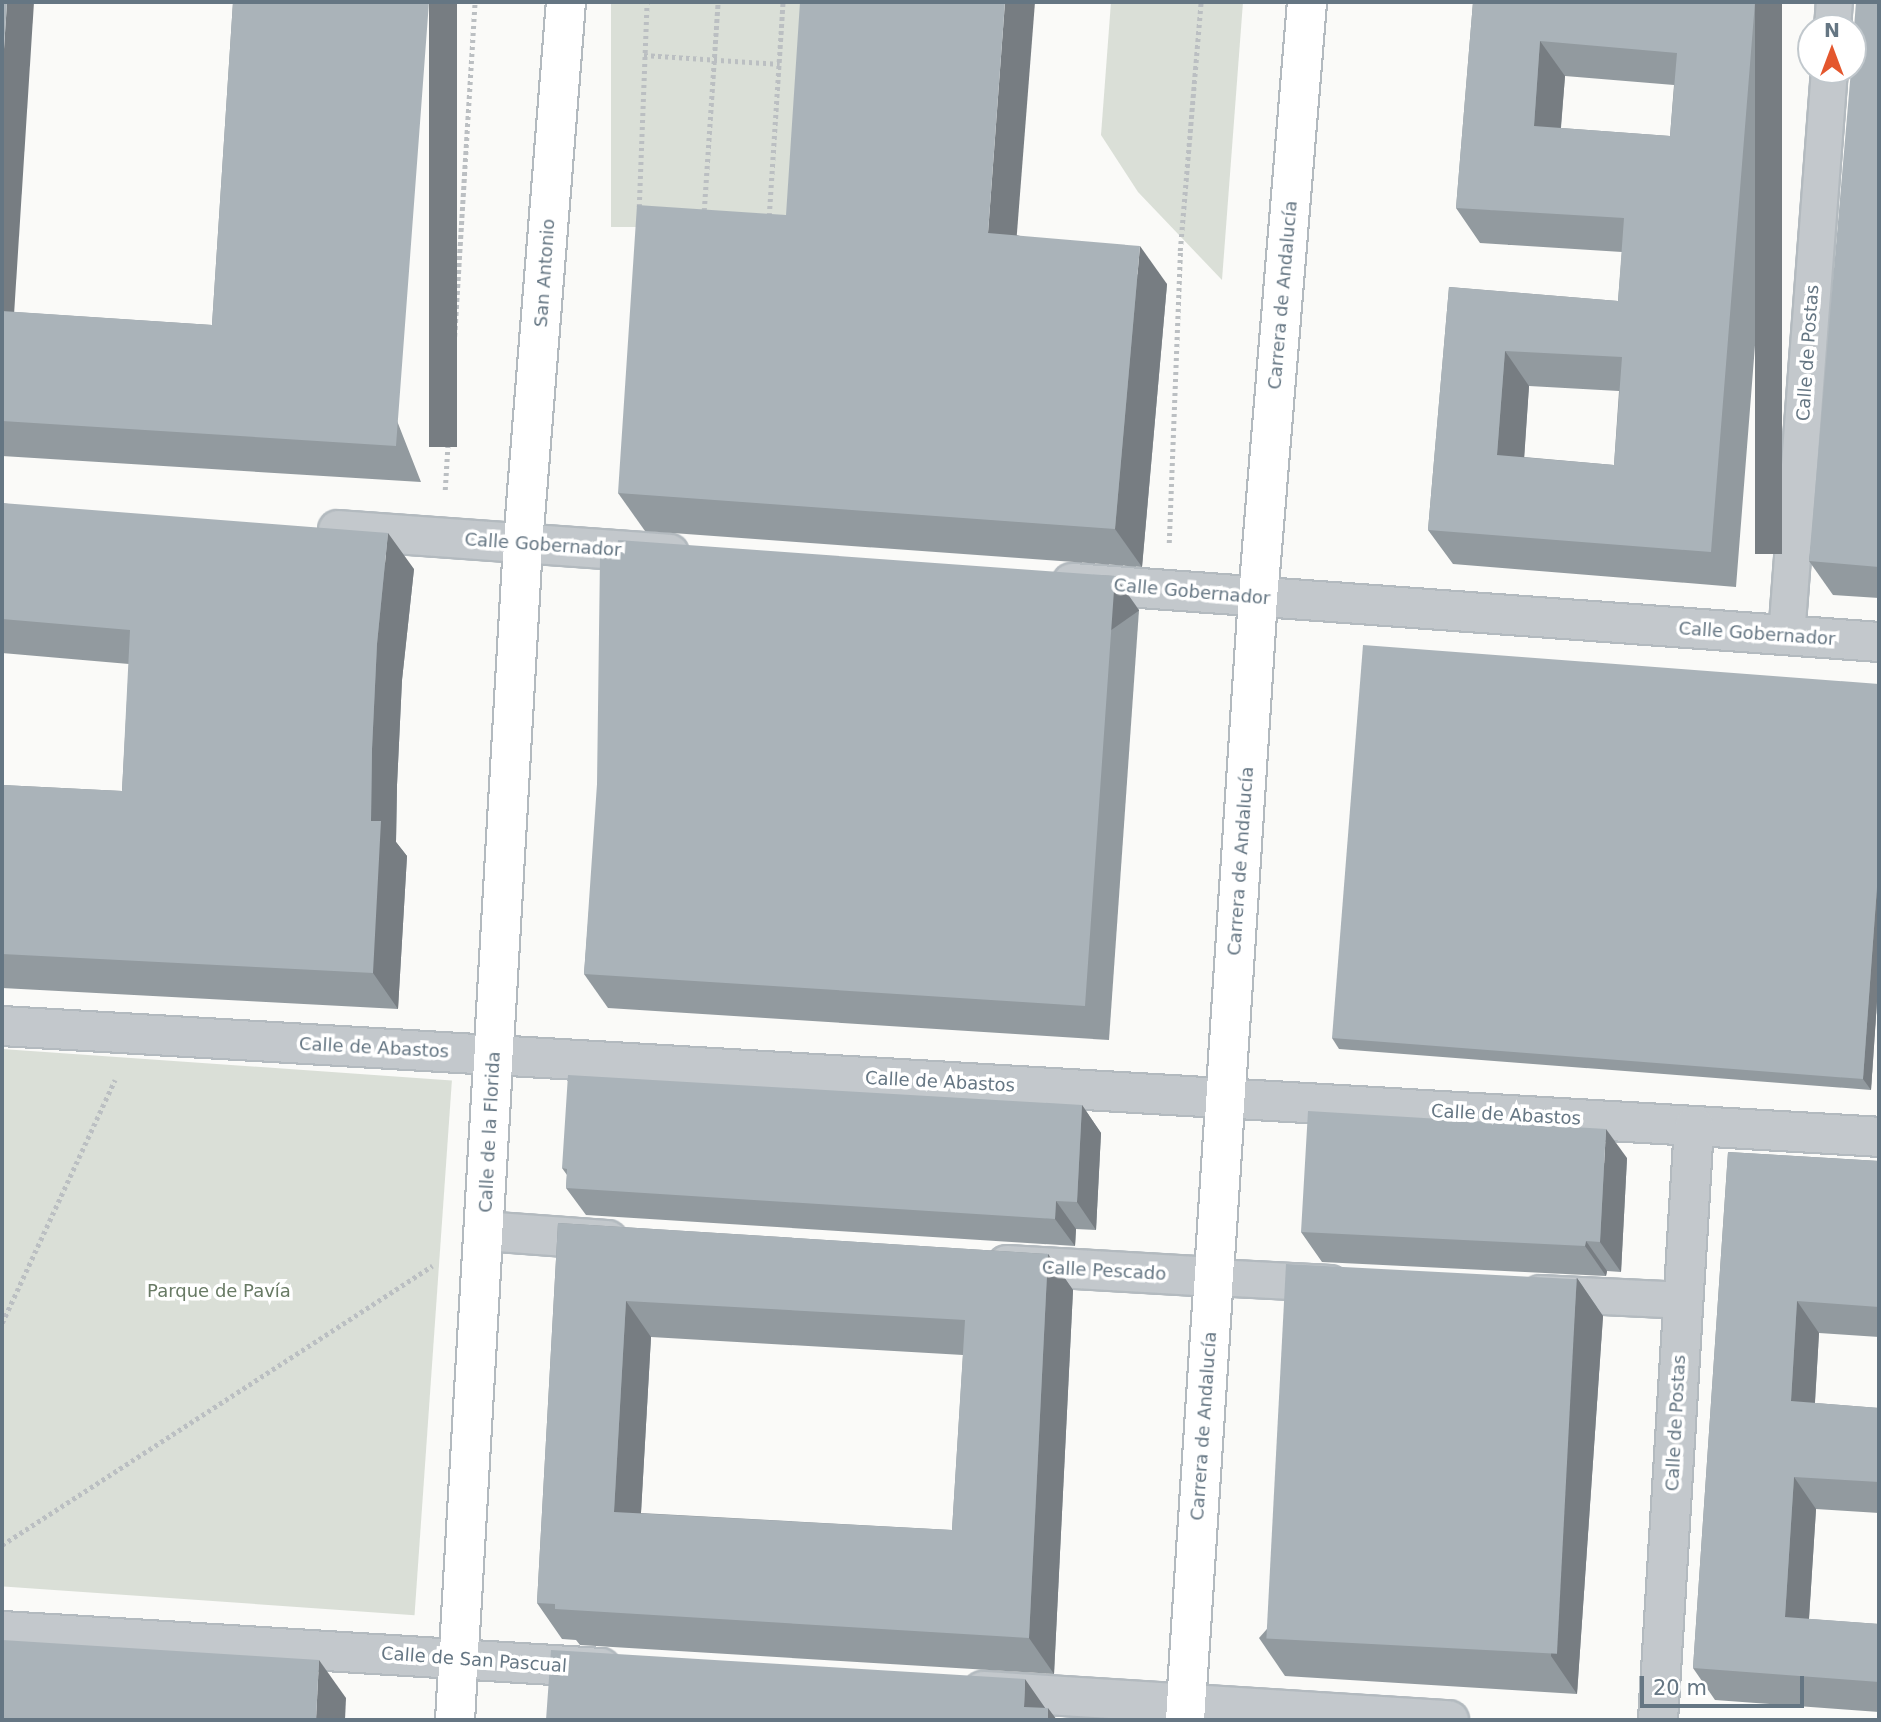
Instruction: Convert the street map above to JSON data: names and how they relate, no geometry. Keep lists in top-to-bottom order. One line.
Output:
{"streets":{"main road":["San Antonio","Carrera de Andalucía","Calle de la Florida"],"street":["Calle de Postas","Calle Gobernador","Calle de Abastos","Calle Pescado","Calle de San Pascual"]},"crossings":[["San Antonio","Calle Gobernador"],["San Antonio","Calle de la Florida"],["Carrera de Andalucía","Calle Gobernador"],["Carrera de Andalucía","Calle de Abastos"],["Carrera de Andalucía","Calle Pescado"],["Calle de Postas","Calle Gobernador"],["Calle de Postas","Calle de Abastos"],["Calle Gobernador","Calle de la Florida"],["Calle de Abastos","Calle de la Florida"],["Calle de la Florida","Calle de San Pascual"]],"parks":["Parque de Pavía"],"scale_bar":"20 m","north":"top"}
